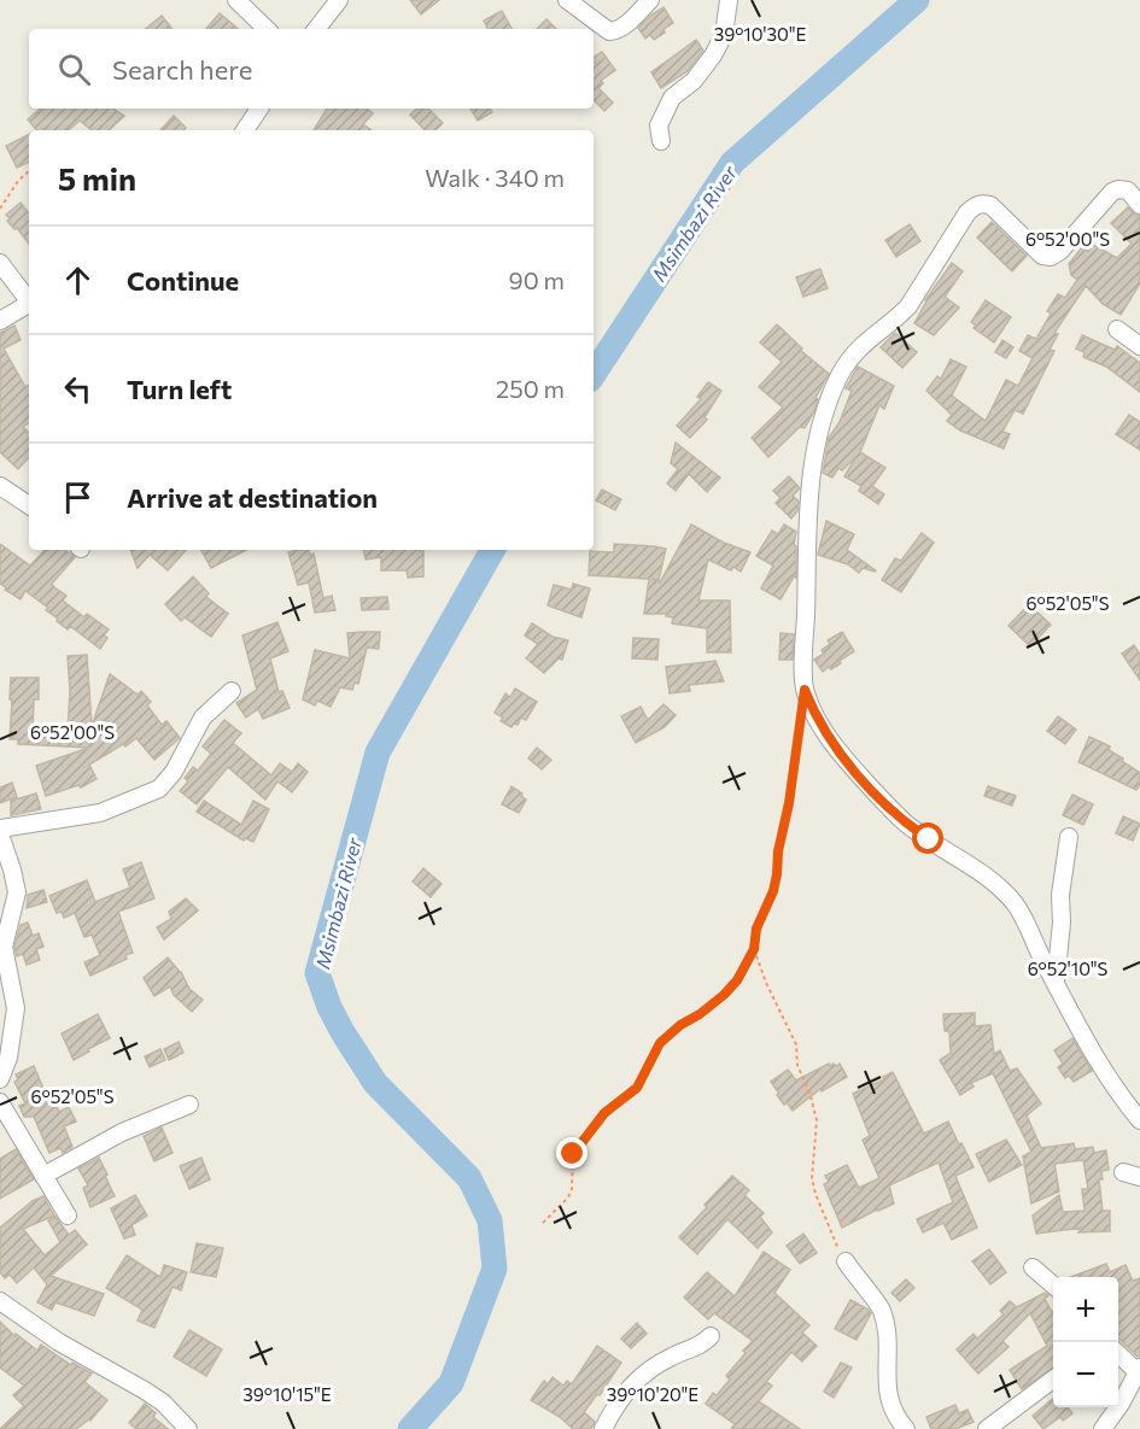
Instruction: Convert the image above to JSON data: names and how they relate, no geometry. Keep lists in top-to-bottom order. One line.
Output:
{"water":["Msimbazi River"],"page":{"search":"Search here","heading":["5 min","Walk · 340 m"],"list":[["Continue","90 m"],["Turn left","250 m"],"Arrive at destination"],"map_buttons":["+","−"]},"coordinates":["39°10'30\"E","6°52'00\"S","6°52'05\"S","6°52'10\"S","39°10'15\"E","39°10'20\"E"]}
